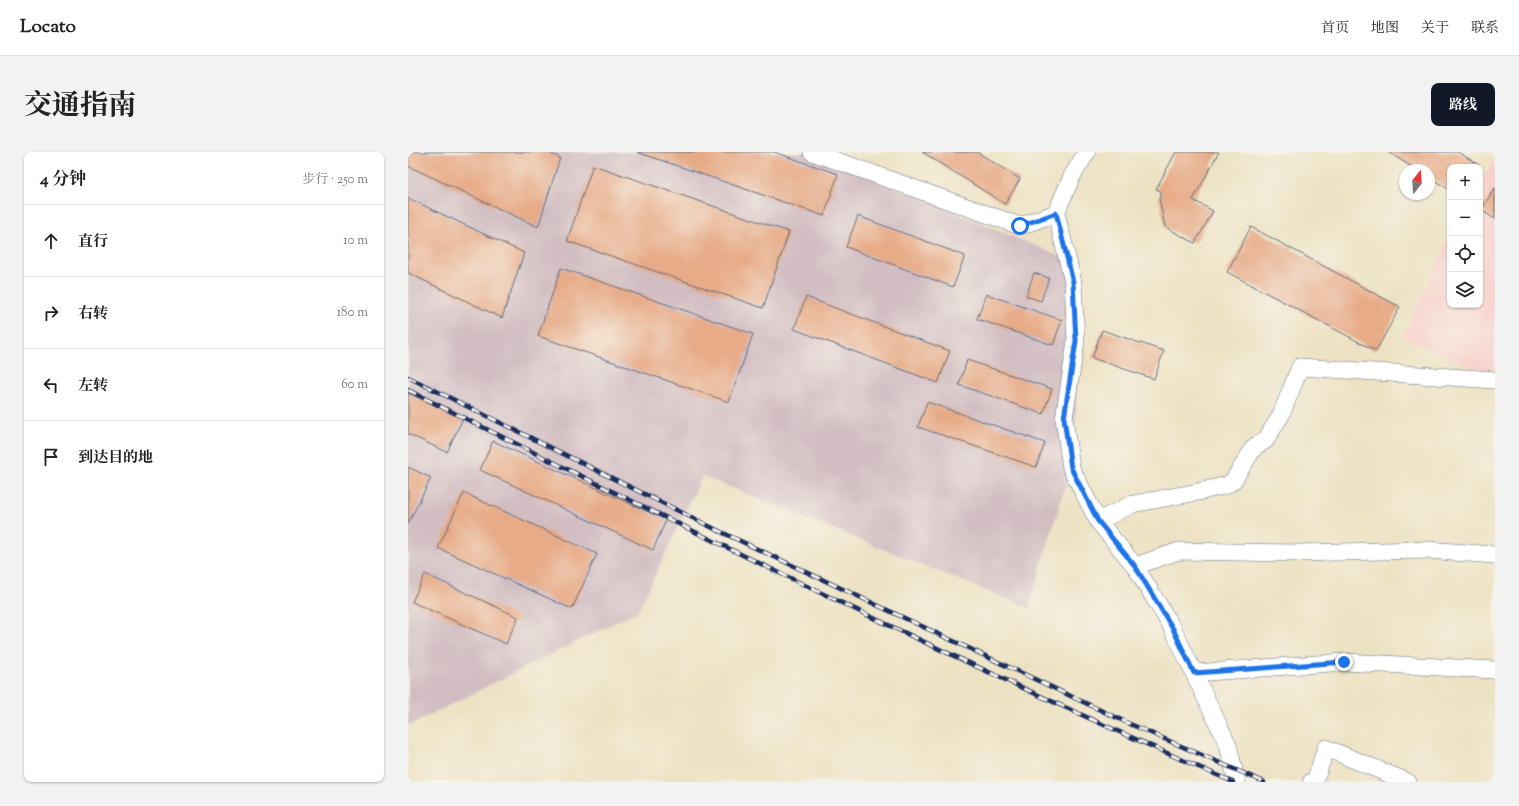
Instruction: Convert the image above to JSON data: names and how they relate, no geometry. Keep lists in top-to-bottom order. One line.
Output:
{"north":"top","page":{"header":"Locato","nav":["首页","地图","关于","联系"],"title":"交通指南","buttons":"路线","heading":["4 分钟","步行 · 250 m"],"map_buttons":["+","−"],"list":[["直行","10 m"],["右转","180 m"],["左转","60 m"],"到达目的地"]}}
